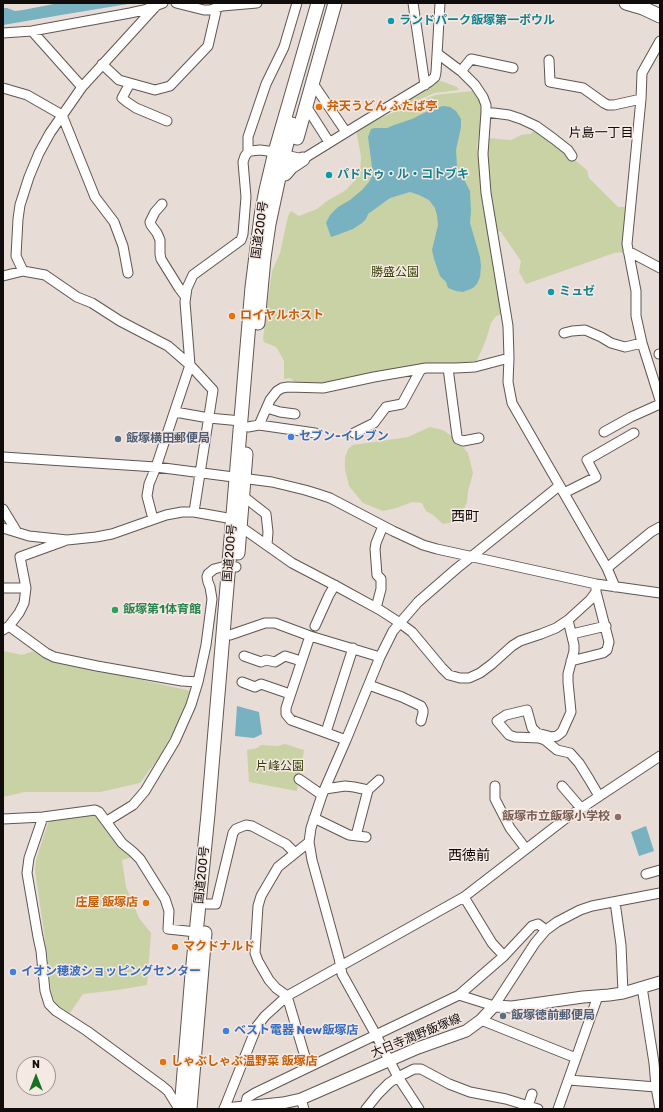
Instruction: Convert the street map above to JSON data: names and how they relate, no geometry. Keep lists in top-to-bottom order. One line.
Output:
{"streets":{"highway":["国道200号"],"main road":["大日寺潤野飯塚線"]},"districts":["片島一丁目","西町","西徳前"],"parks":["勝盛公園","片峰公園"],"places":["ランドパーク飯塚第一ボウル","弁天うどん ふたば亭","パドドゥ・ル・コトブキ","ミュゼ","ロイヤルホスト","セブン-イレブン","飯塚横田郵便局","飯塚第1体育館","飯塚市立飯塚小学校","庄屋 飯塚店","マクドナルド","イオン穂波ショッピングセンター","飯塚徳前郵便局","ベスト電器 New飯塚店","しゃぶしゃぶ温野菜 飯塚店"],"north":"top"}
